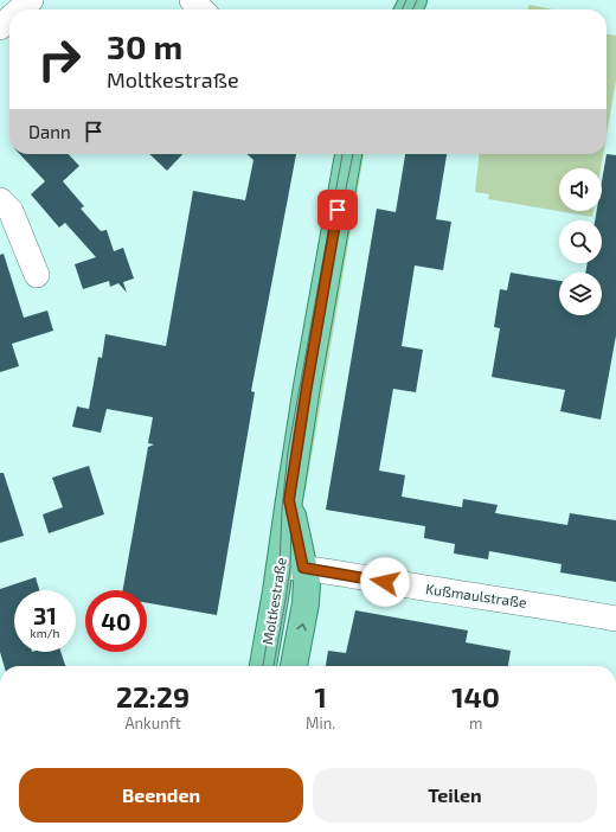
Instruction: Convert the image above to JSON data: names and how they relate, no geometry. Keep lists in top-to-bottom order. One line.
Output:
{"streets":{"main road":["Moltkestraße"],"street":["Kußmaulstraße"]},"crossings":[["Kußmaulstraße","Moltkestraße"]],"page":{"turn":["30 m","Moltkestraße"],"then":"Dann","speed":"31 km/h","limit":"40","eta":["22:29","Ankunft","1","Min.","140","m"],"buttons":["Beenden","Teilen"]}}
